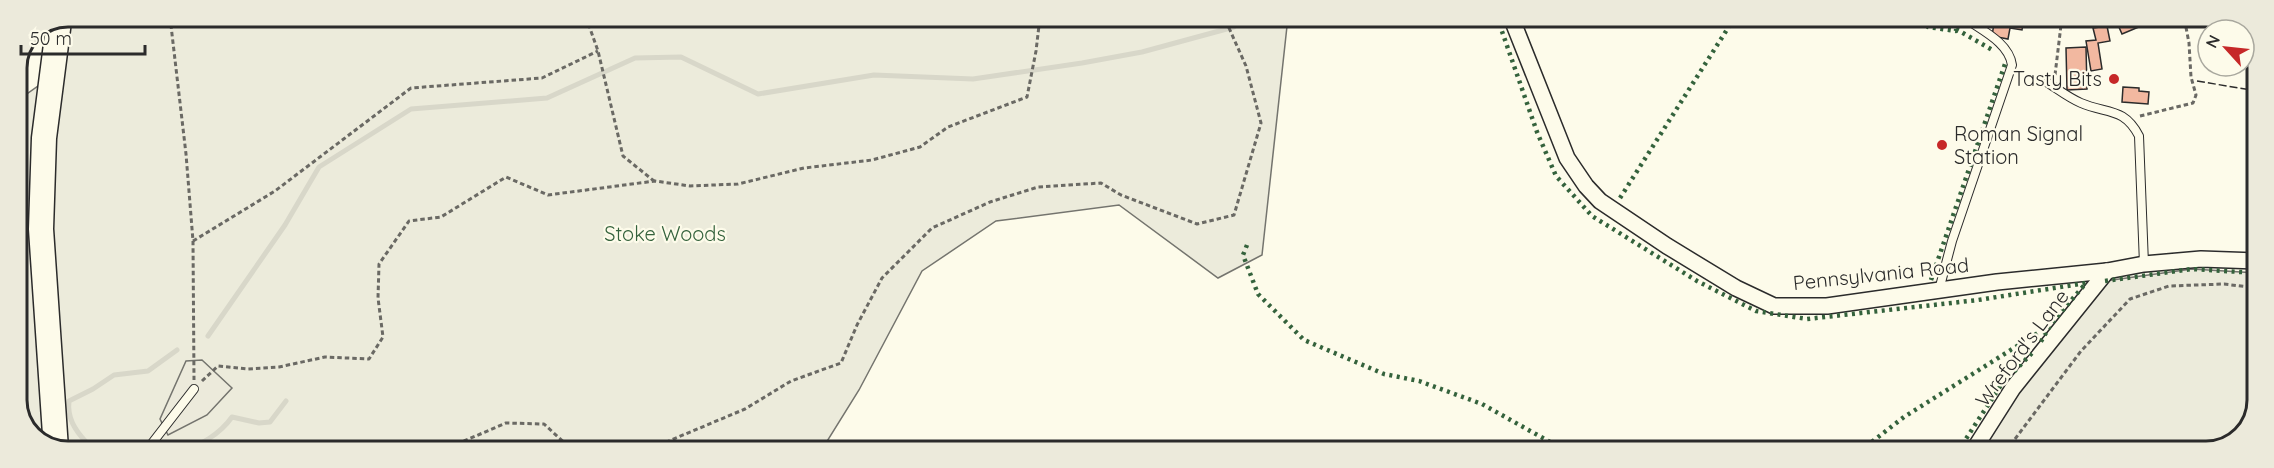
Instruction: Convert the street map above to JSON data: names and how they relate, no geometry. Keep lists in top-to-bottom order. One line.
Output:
{"streets":{"street":["Pennsylvania Road","Wreford's Lane"]},"crossings":[["Pennsylvania Road","Wreford's Lane"]],"parks":["Stoke Woods"],"places":["Tasty Bits","Roman Signal Station"],"scale_bar":"50 m","north":"top left"}
